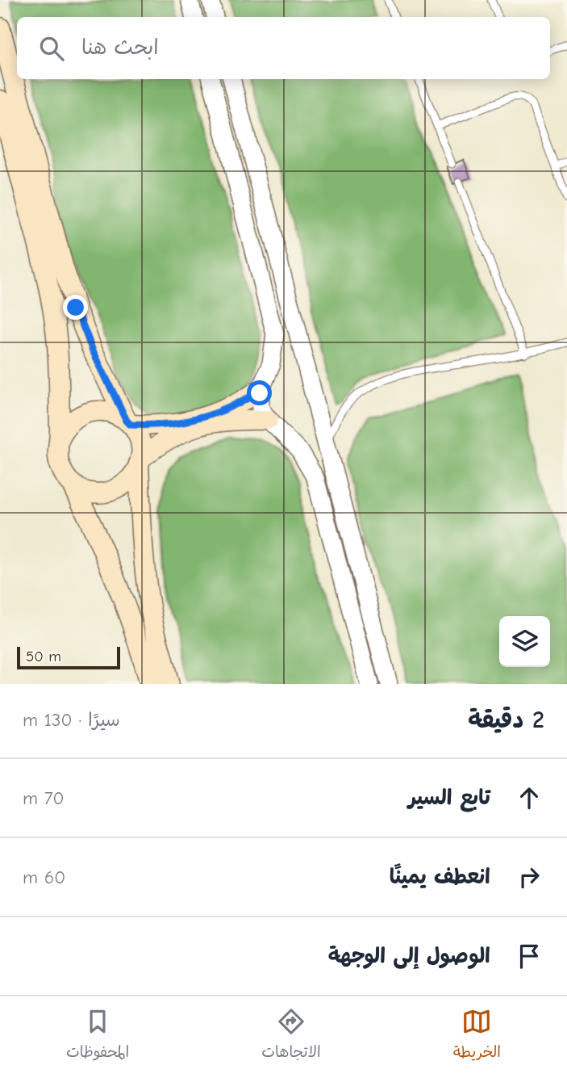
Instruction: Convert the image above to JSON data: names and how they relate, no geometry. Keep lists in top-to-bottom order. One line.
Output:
{"scale_bar":"50 m","page":{"search":"ابحث هنا","scale":"50 m","heading":["2 دقيقة","سيرًا · 130 m"],"list":[["تابع السير","70 m"],["انعطف يمينًا","60 m"],"الوصول إلى الوجهة"],"nav":["الخريطة","الاتجاهات","المحفوظات"]}}
